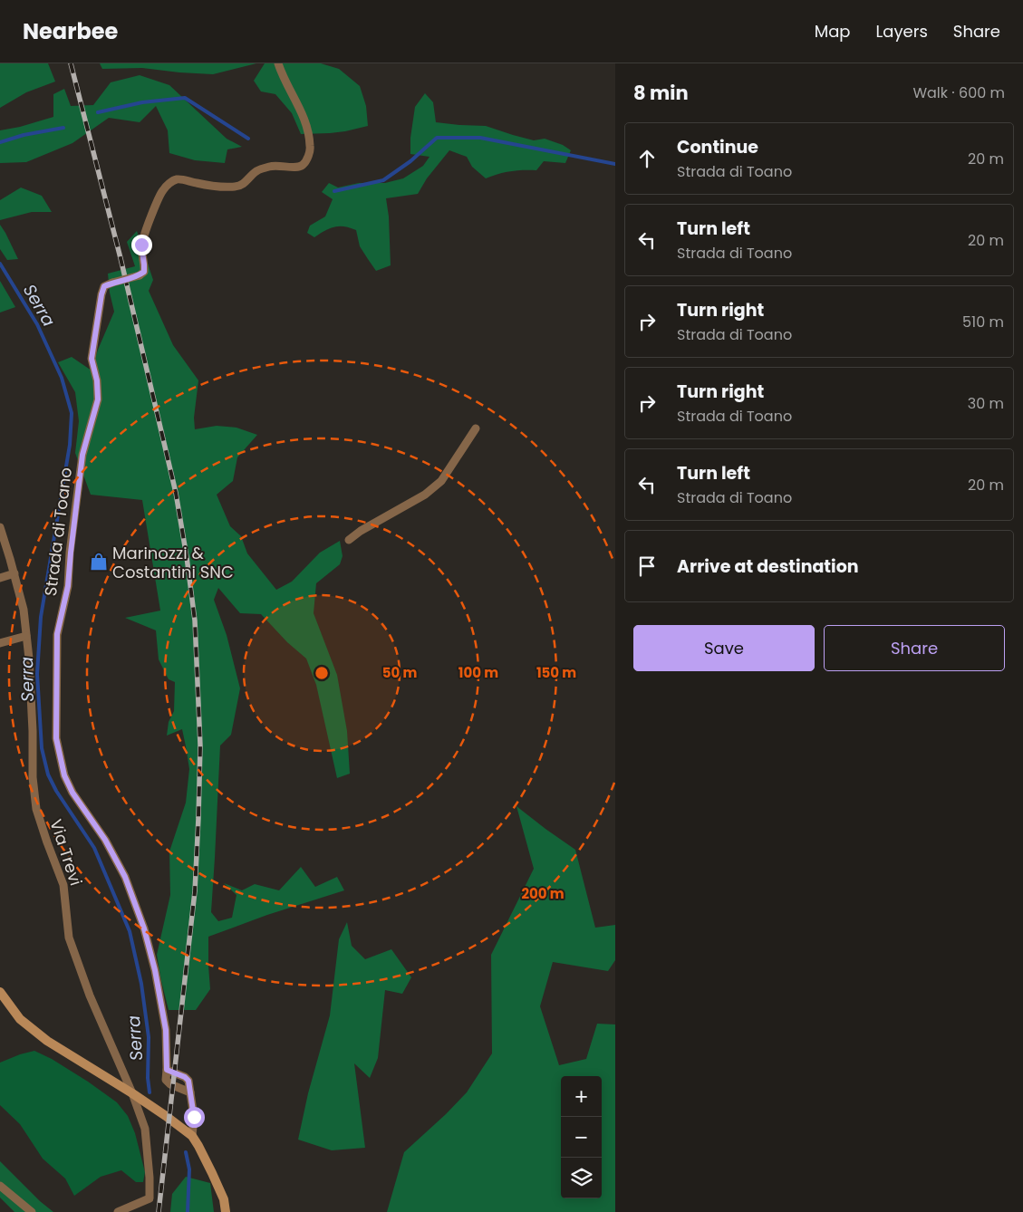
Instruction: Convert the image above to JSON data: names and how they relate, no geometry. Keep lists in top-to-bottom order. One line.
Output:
{"streets":{"street":["Strada di Toano","Via Trevi"]},"water":["Serra"],"places":{"shop":["Marinozzi & Costantini SNC"]},"page":{"header":"Nearbee","nav":["Map","Layers","Share"],"heading":["8 min","Walk · 600 m"],"list":[["Continue","Strada di Toano","20 m"],["Turn left","Strada di Toano","20 m"],["Turn right","Strada di Toano","510 m"],["Turn right","Strada di Toano","30 m"],["Turn left","Strada di Toano","20 m"],"Arrive at destination"],"buttons":["Save","Share"],"map_buttons":["+","−"]},"rings":["50 m","100 m","150 m","200 m"]}
